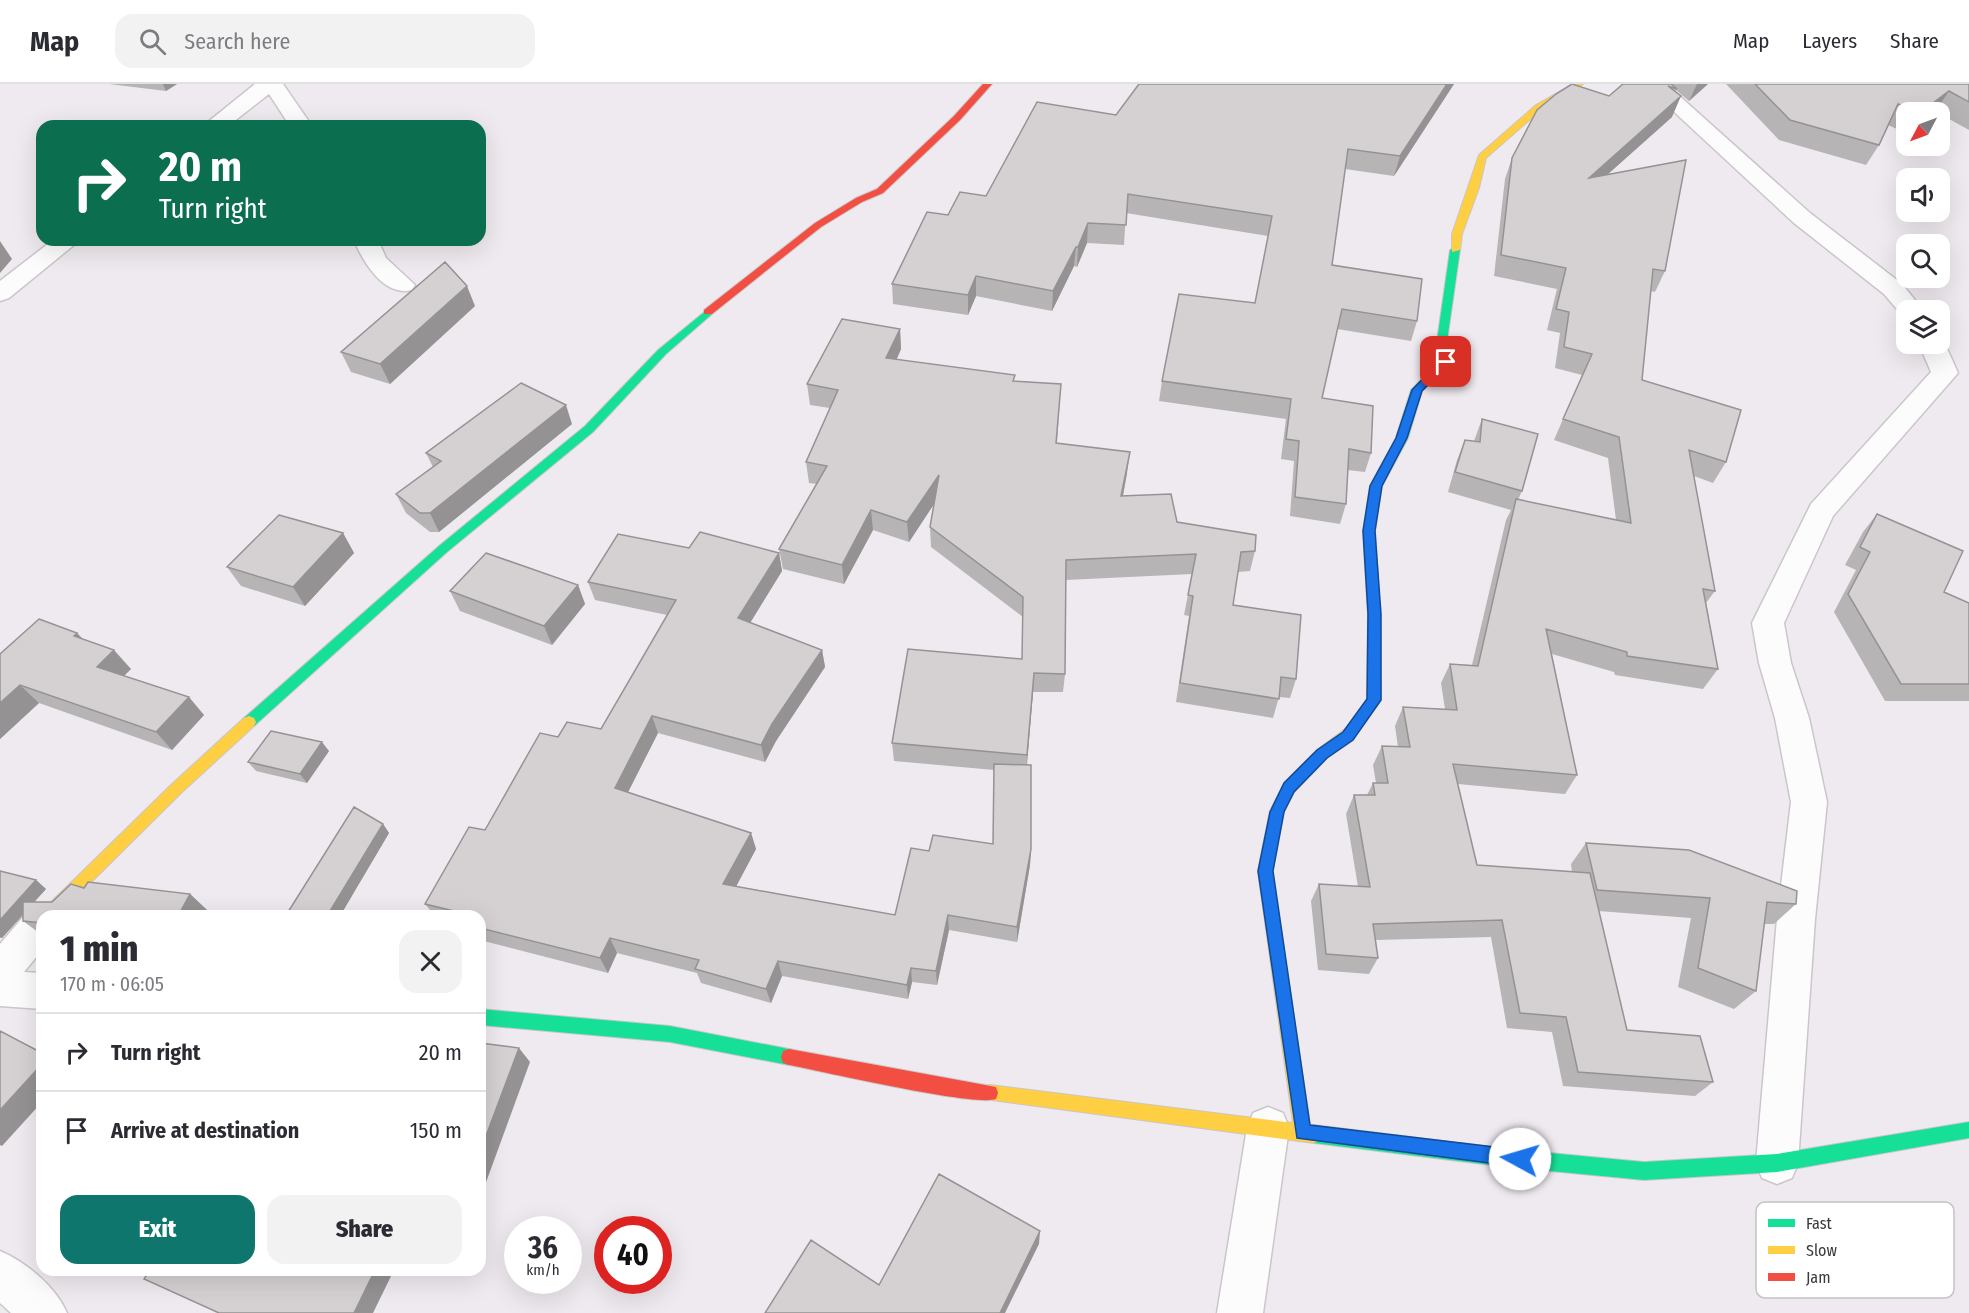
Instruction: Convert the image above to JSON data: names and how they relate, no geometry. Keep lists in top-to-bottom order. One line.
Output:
{"legend":["Fast","Slow","Jam"],"north":"bottom left","page":{"header":"Map","search":"Search here","nav":["Map","Layers","Share"],"turn":["20 m","Turn right"],"heading":["1 min","170 m · 06:05"],"list":[{"name":"Turn right","value":"20 m"},{"name":"Arrive at destination","value":"150 m"}],"buttons":["Exit","Share"],"speed":"36 km/h","limit":"40"}}
